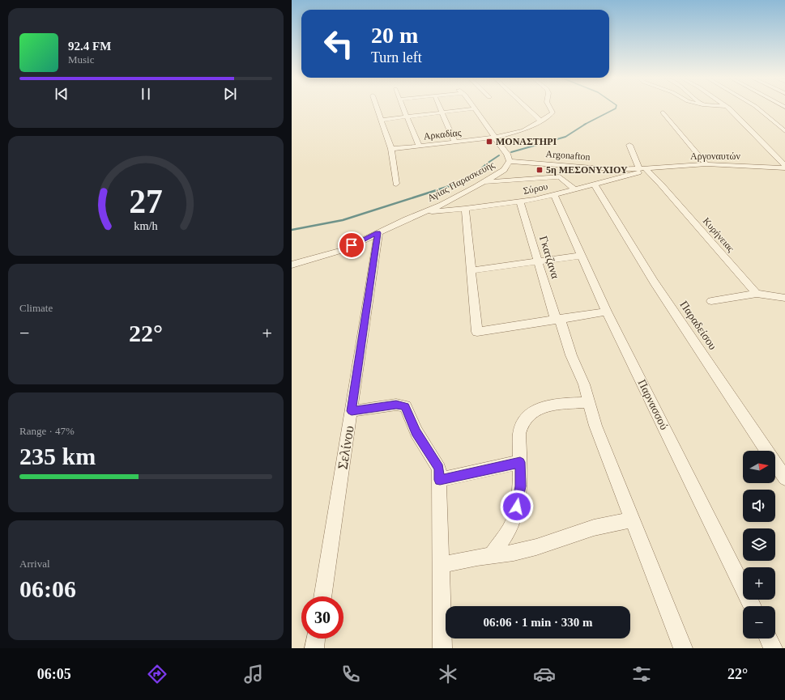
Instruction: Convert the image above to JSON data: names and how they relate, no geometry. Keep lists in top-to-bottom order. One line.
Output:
{"streets":{"street":["Αρκαδίας","Argonafton","Αργοναυτών","Αγίας Παρασκευής","Σύρου","Κυρήνειας","Γκατζανα","Παραδείσου","Παρνασσού","Σελίνου"]},"crossings":[["Αρκαδίας","Αγίας Παρασκευής"],["Argonafton","Αργοναυτών"],["Argonafton","Αγίας Παρασκευής"],["Argonafton","Σύρου"],["Argonafton","Κυρήνειας"],["Αργοναυτών","Σύρου"],["Αργοναυτών","Κυρήνειας"],["Αγίας Παρασκευής","Σύρου"],["Αγίας Παρασκευής","Σελίνου"],["Σύρου","Κυρήνειας"],["Σύρου","Γκατζανα"],["Σύρου","Παραδείσου"],["Σύρου","Παρνασσού"]],"places":{"transit":["ΜΟΝΑΣΤΗΡΙ","5η ΜΕΣΟΝΥΧΙΟΥ"]},"north":"right","page":{"turn":["20 m","Turn left"],"song":["92.4 FM","Music"],"tile":["Climate",["Range · 47%","235 km"],["Arrival","06:06"]],"heat":["−","22°","+"],"map_buttons":["+","−"],"limit":"30","trip":"06:06 · 1 min · 330 m","tabs":["06:05","22°"],"gauge":["27","km/h"]}}
